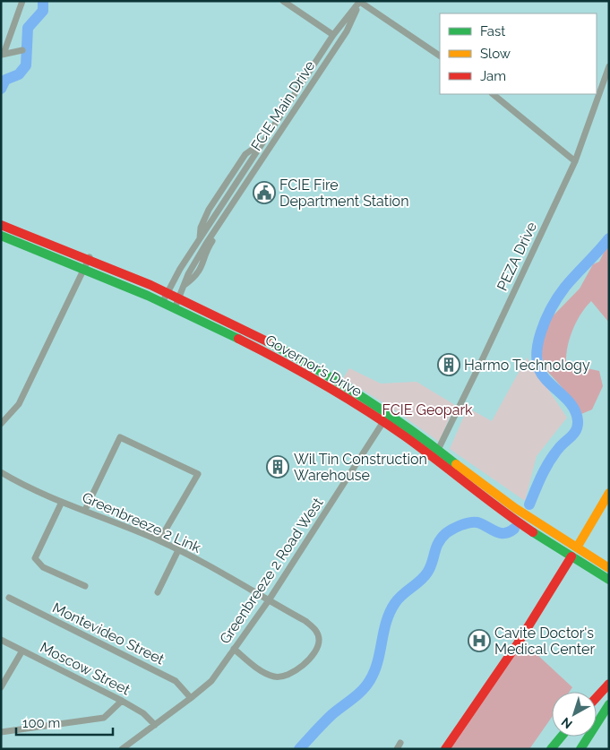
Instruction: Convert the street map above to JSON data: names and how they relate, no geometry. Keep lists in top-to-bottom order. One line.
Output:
{"streets":{"main road":["Governor's Drive"],"street":["FCIE Main Drive","PEZA Drive","Greenbreeze 2 Link","Greenbreeze 2 Road West","Montevideo Street","Moscow Street"]},"crossings":[["FCIE Main Drive","Governor's Drive"],["PEZA Drive","Governor's Drive"],["Governor's Drive","Greenbreeze 2 Road West"],["Greenbreeze 2 Link","Greenbreeze 2 Road West"],["Greenbreeze 2 Road West","Montevideo Street"],["Greenbreeze 2 Road West","Moscow Street"]],"parks":["FCIE Geopark"],"places":{"public building":["FCIE Fire Department Station"],"building":["Harmo Technology","Wil Tin Construction Warehouse"],"hospital":["Cavite Doctor's Medical Center"]},"legend":["Fast","Slow","Jam"],"scale_bar":"100 m","north":"bottom left"}
